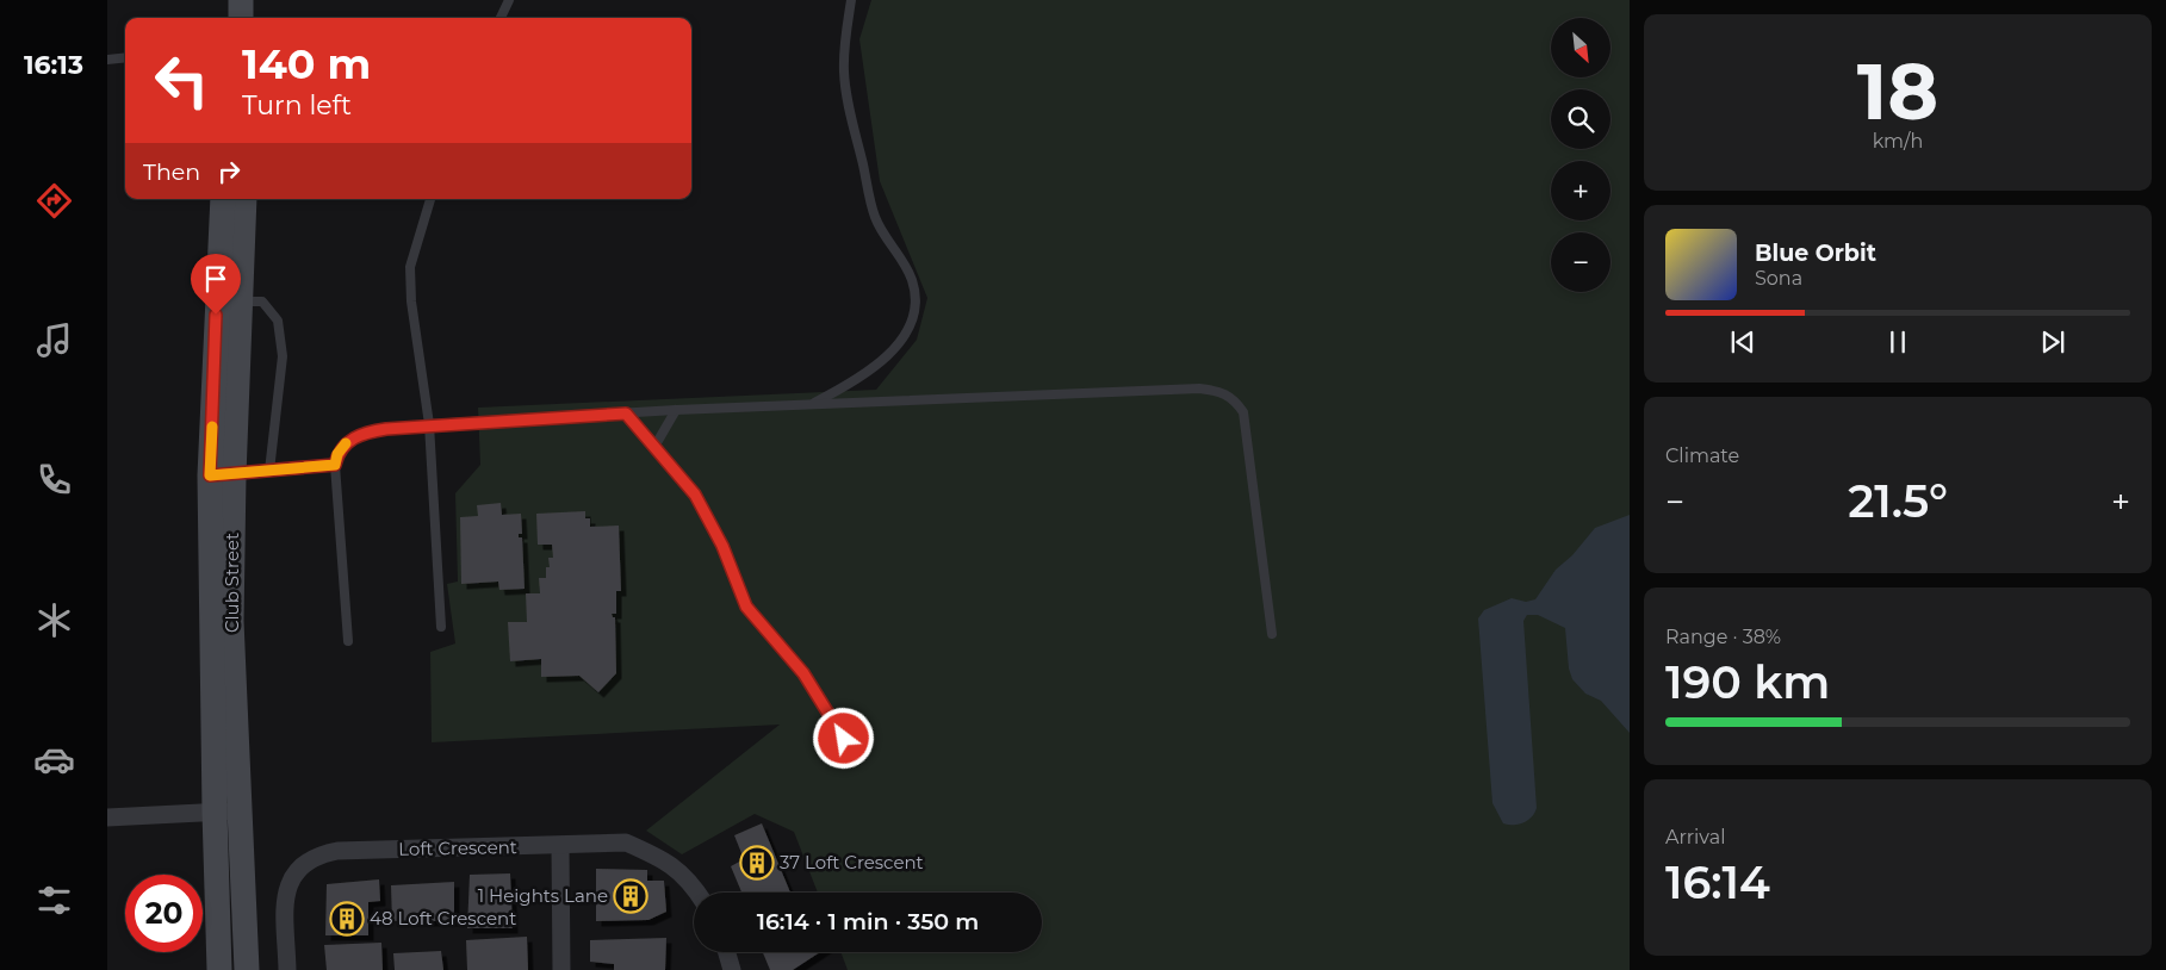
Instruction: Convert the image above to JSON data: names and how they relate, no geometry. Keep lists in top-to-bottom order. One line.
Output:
{"streets":{"main road":["Club Street"],"street":["Loft Crescent"]},"places":{"building":["37 Loft Crescent","1 Heights Lane","48 Loft Crescent"]},"north":"bottom right","page":{"tabs":"16:13","tile":[["18","km/h"],"Climate",["Range · 38%","190 km"],["Arrival","16:14"]],"map_buttons":["+","−"],"turn":["140 m","Turn left"],"then":"Then","song":["Blue Orbit","Sona"],"heat":["−","21.5°","+"],"limit":"20","trip":"16:14 · 1 min · 350 m"}}
